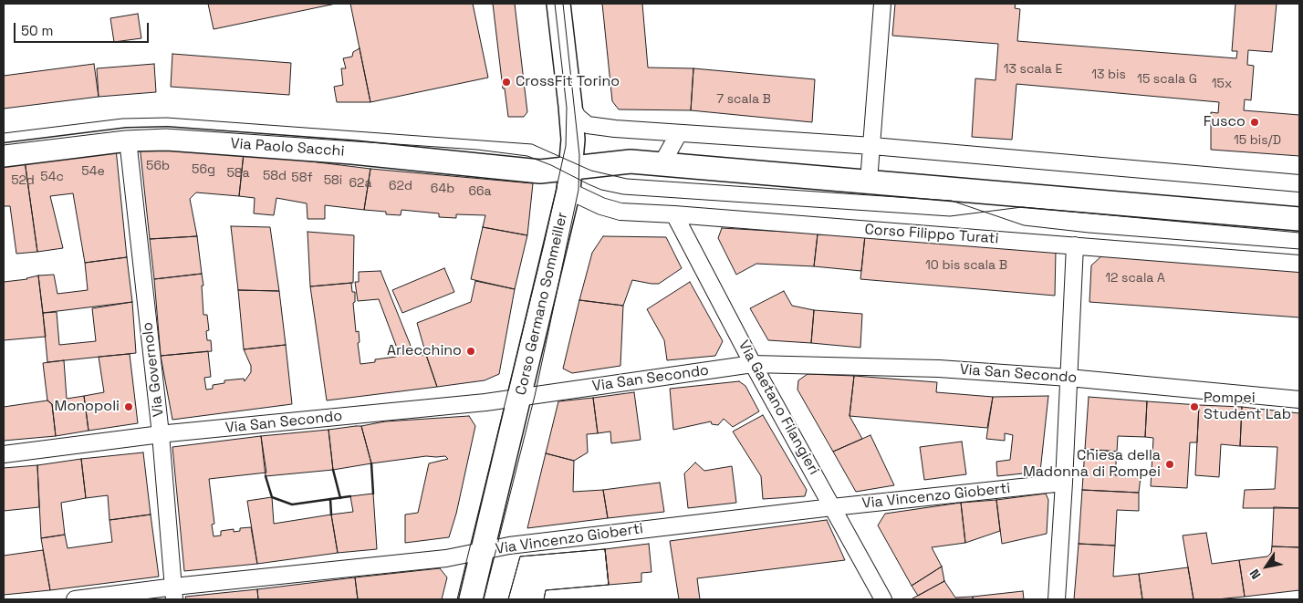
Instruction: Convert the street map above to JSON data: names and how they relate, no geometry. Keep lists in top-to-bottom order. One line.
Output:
{"streets":{"main road":["Via Paolo Sacchi","Corso Germano Sommeiller"],"street":["Corso Filippo Turati","Via Governolo","Via San Secondo","Via Gaetano Filangieri","Via Vincenzo Gioberti"]},"crossings":[["Via Paolo Sacchi","Corso Filippo Turati"],["Via Paolo Sacchi","Corso Germano Sommeiller"],["Via Paolo Sacchi","Via Governolo"],["Corso Filippo Turati","Corso Germano Sommeiller"],["Corso Filippo Turati","Via Gaetano Filangieri"],["Corso Germano Sommeiller","Via San Secondo"],["Corso Germano Sommeiller","Via Vincenzo Gioberti"],["Via Governolo","Via San Secondo"],["Via Governolo","Via Vincenzo Gioberti"],["Via San Secondo","Via Gaetano Filangieri"],["Via Gaetano Filangieri","Via Vincenzo Gioberti"]],"places":["CrossFit Torino","Fusco","Arlecchino","Monopoli","Pompei Student Lab","Chiesa della Madonna di Pompei"],"house_numbers":["13 scala E","13 bis","15 scala G","15x","7 scala B","15 bis/D","56b","56g","54e","58a","58d","54c","58f","52d","58i","62a","62d","64b","66a","10 bis scala B","12 scala A"],"scale_bar":"50 m","north":"bottom left"}
